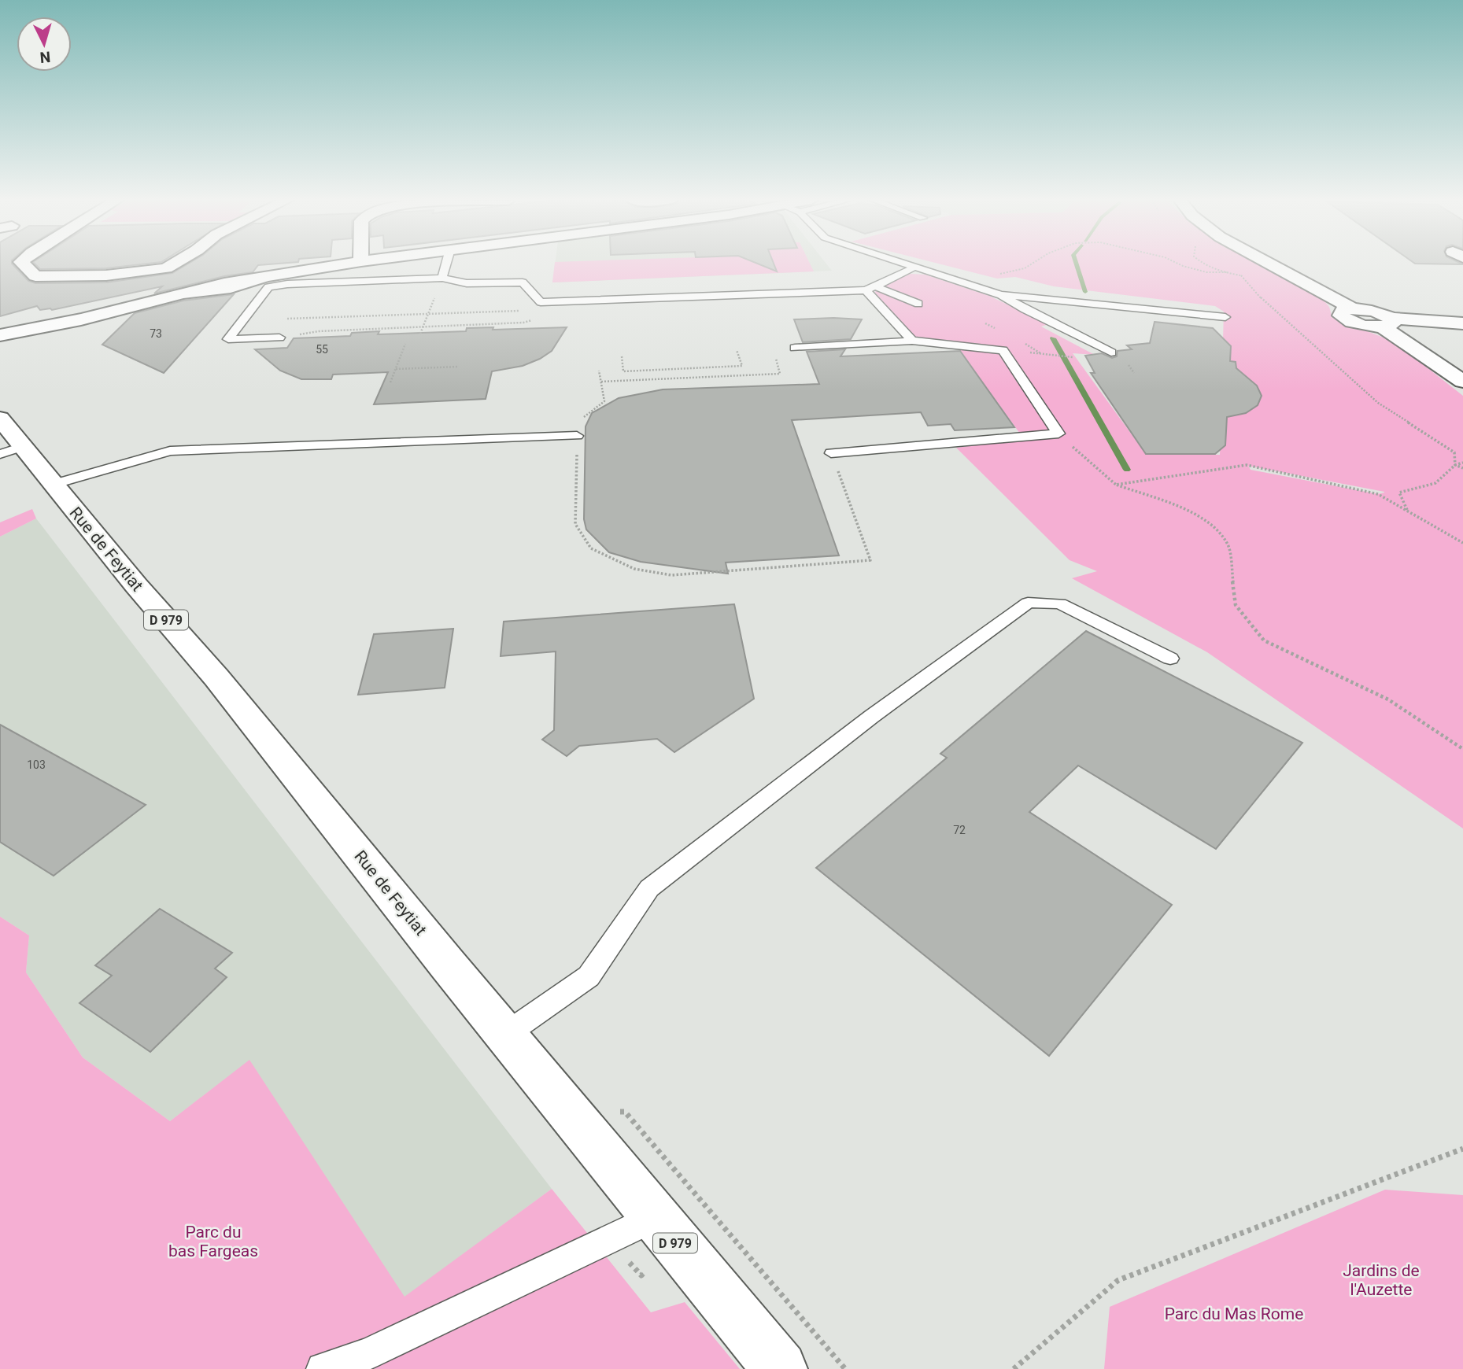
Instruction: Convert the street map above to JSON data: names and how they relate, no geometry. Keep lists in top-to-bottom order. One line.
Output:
{"streets":{"street":["Rue de Feytiat","D 979"]},"parks":["Parc du bas Fargeas","Jardins de l'Auzette","Parc du Mas Rome"],"house_numbers":["73","55","103","72"],"north":"bottom"}
